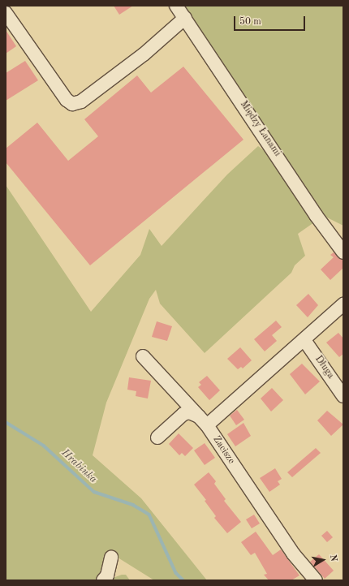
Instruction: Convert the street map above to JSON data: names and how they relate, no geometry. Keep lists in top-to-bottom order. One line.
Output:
{"streets":{"street":["Między Łanami","Długa","Zacisze"]},"crossings":[["Długa","Zacisze"]],"water":["Hrabinka"],"scale_bar":"50 m","north":"right"}
